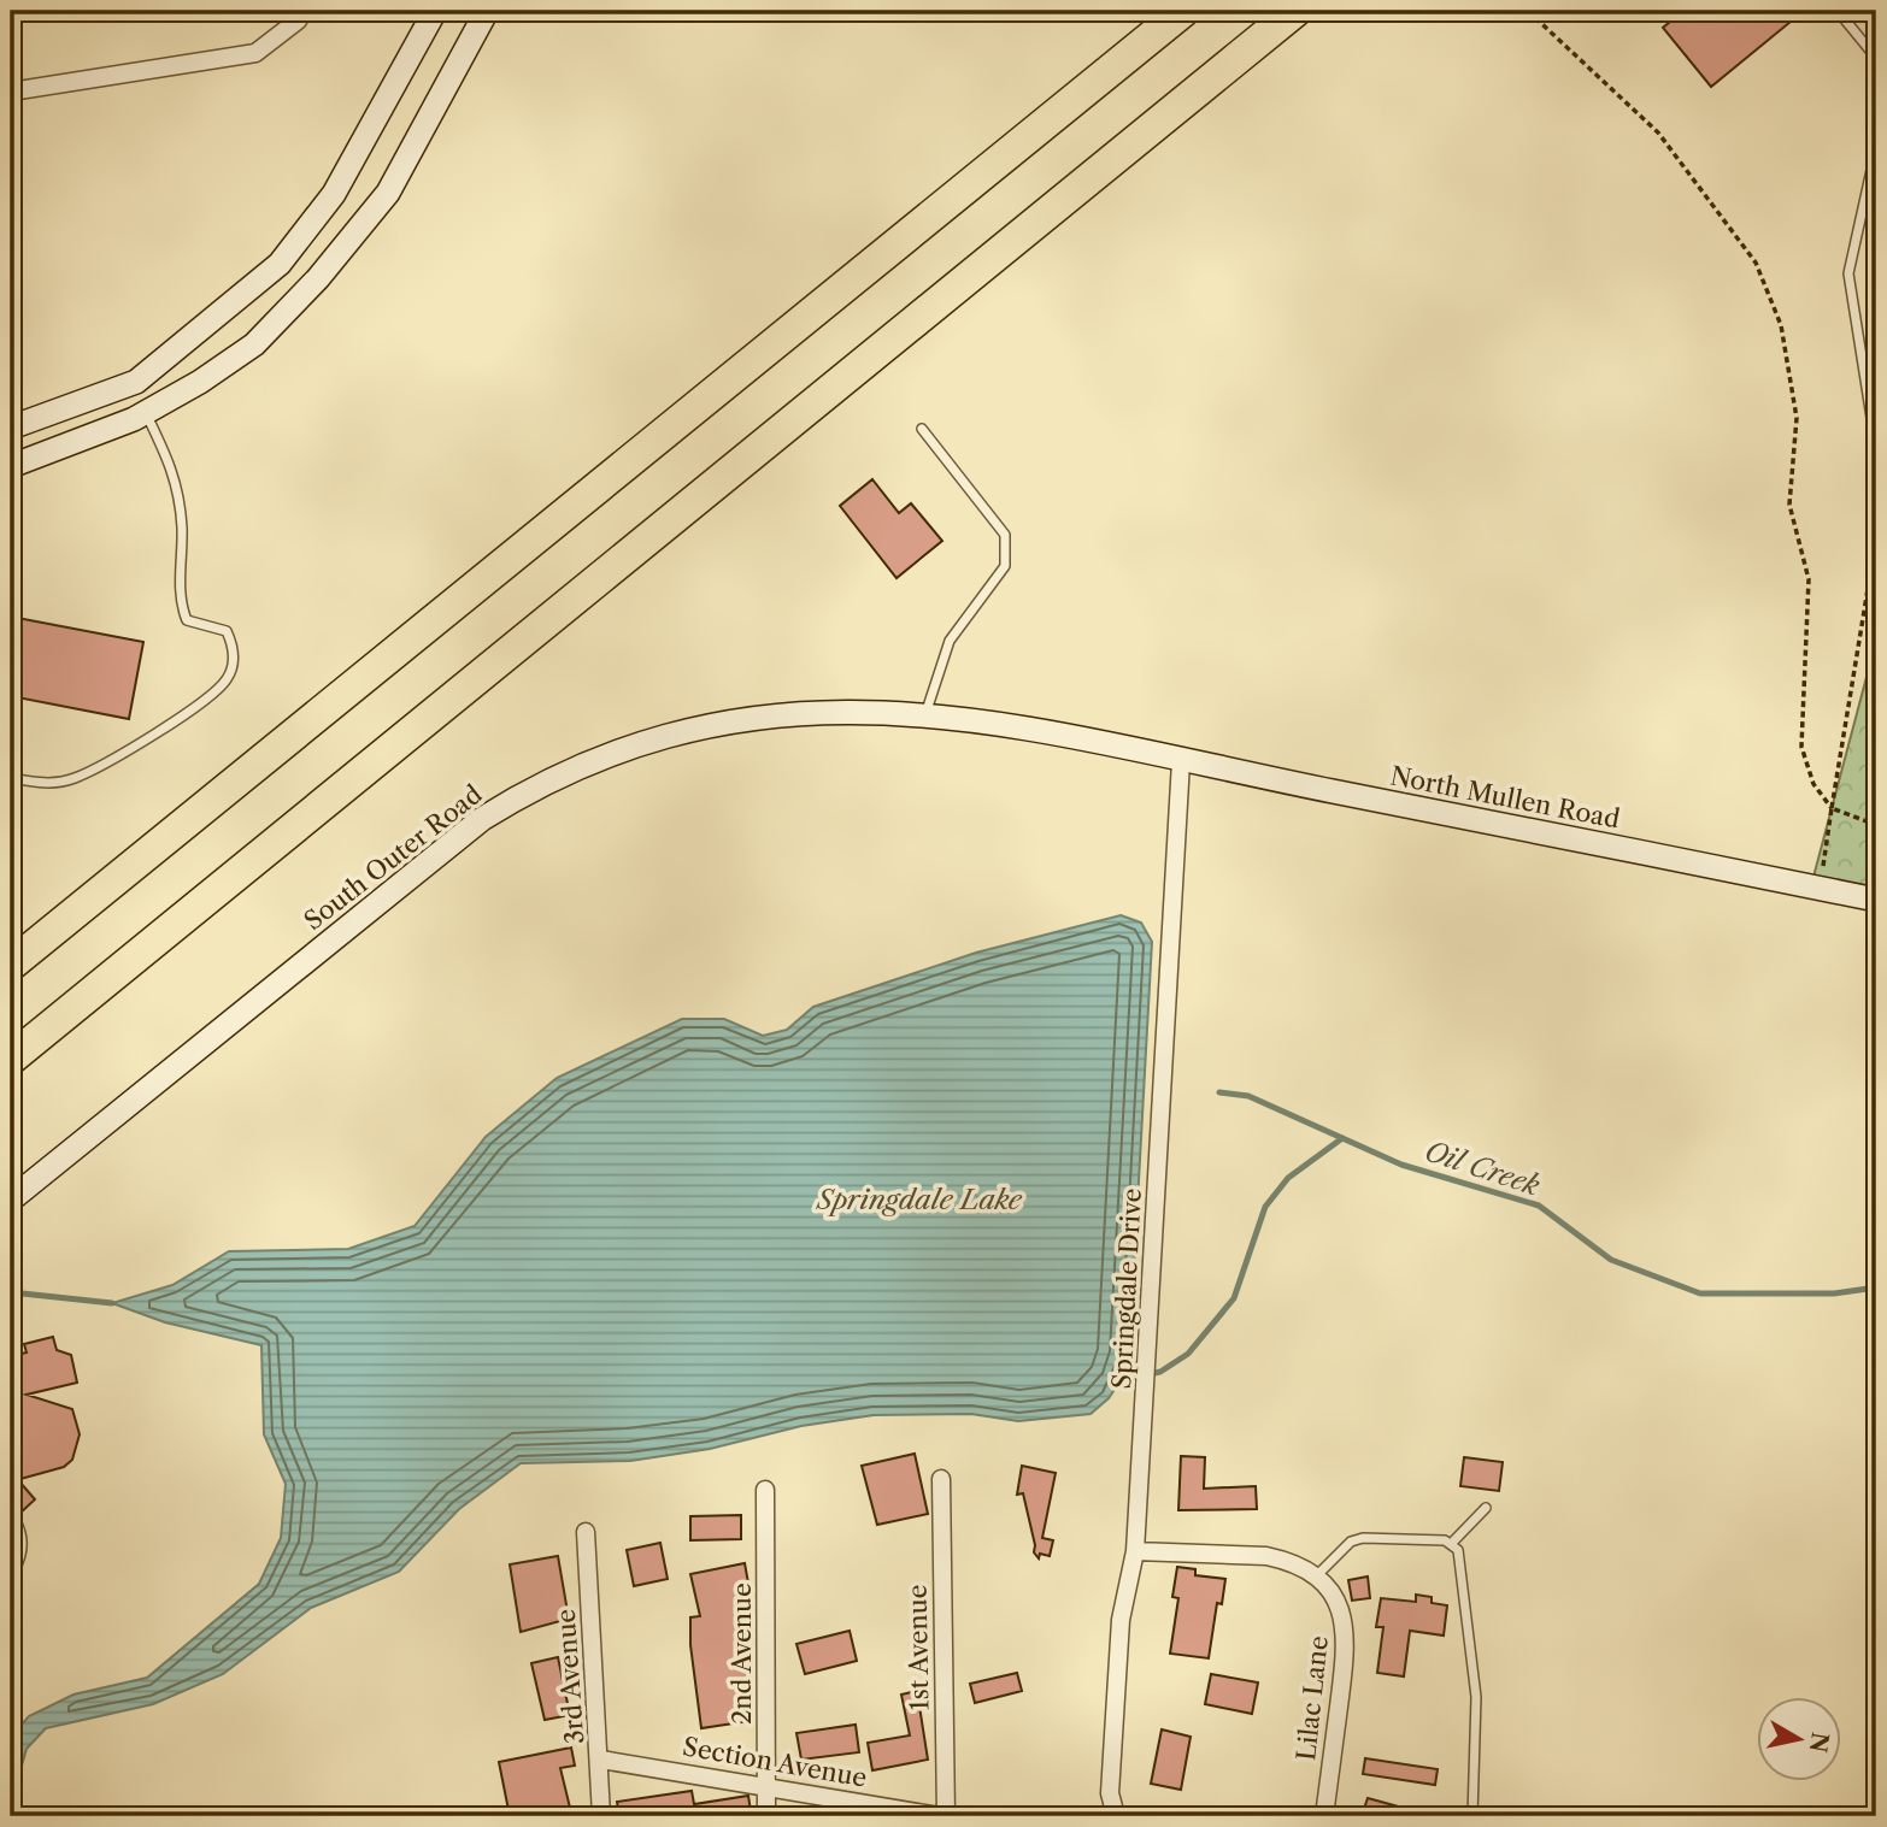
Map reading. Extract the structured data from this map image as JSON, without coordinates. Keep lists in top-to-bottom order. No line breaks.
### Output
{"streets":{"street":["North Mullen Road","South Outer Road","Springdale Drive","1st Avenue","2nd Avenue","3rd Avenue","Lilac Lane","Section Avenue"]},"crossings":[["North Mullen Road","South Outer Road"],["North Mullen Road","Springdale Drive"],["2nd Avenue","Section Avenue"],["3rd Avenue","Section Avenue"]],"water":["Oil Creek","Springdale Lake"],"north":"right"}
